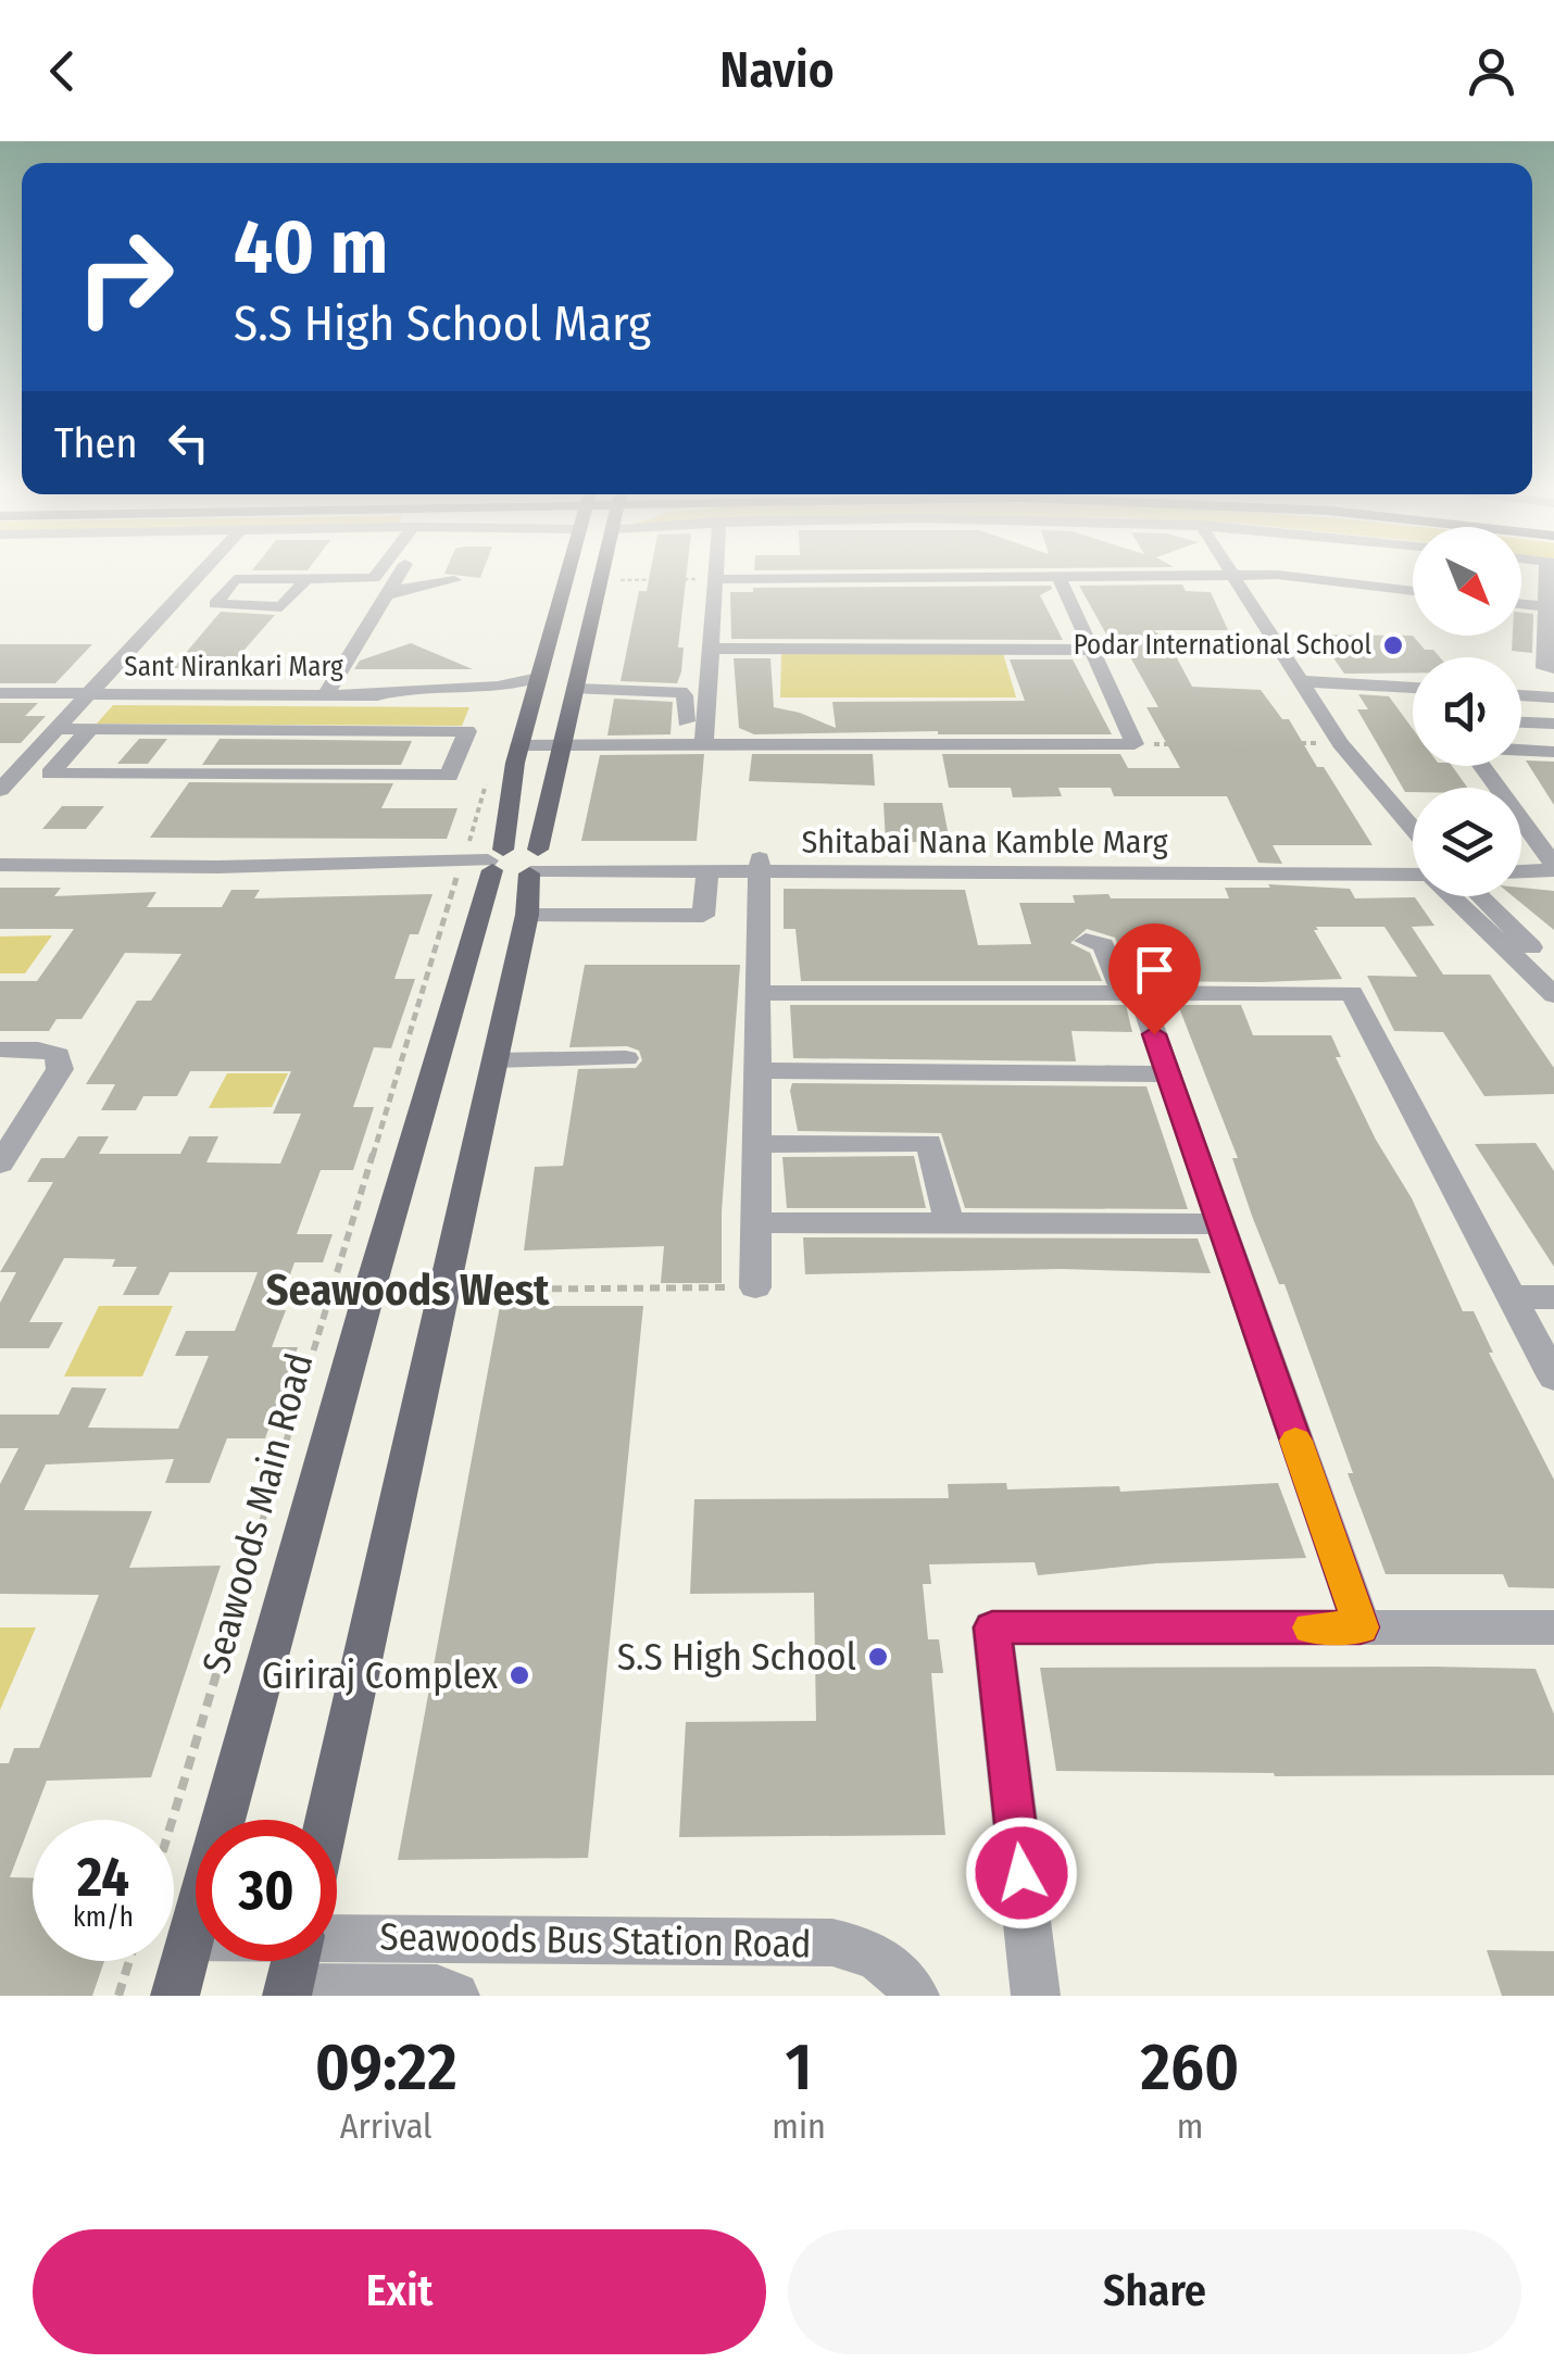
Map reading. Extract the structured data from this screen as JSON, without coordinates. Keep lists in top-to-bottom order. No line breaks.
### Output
{"streets":{"main road":["Seawoods Main Road"],"street":["Sant Nirankari Marg","Shitabai Nana Kamble Marg","Seawoods Bus Station Road"]},"crossings":[["Sant Nirankari Marg","Seawoods Main Road"],["Shitabai Nana Kamble Marg","Seawoods Main Road"],["Seawoods Main Road","Seawoods Bus Station Road"]],"districts":["Seawoods West"],"places":["Podar International School","S.S High School","Giriraj Complex"],"north":"bottom right","page":{"header":"Navio","turn":["40 m","S.S High School Marg"],"then":"Then","speed":"24 km/h","limit":"30","eta":["09:22","Arrival","1","min","260","m"],"buttons":["Exit","Share"]}}
